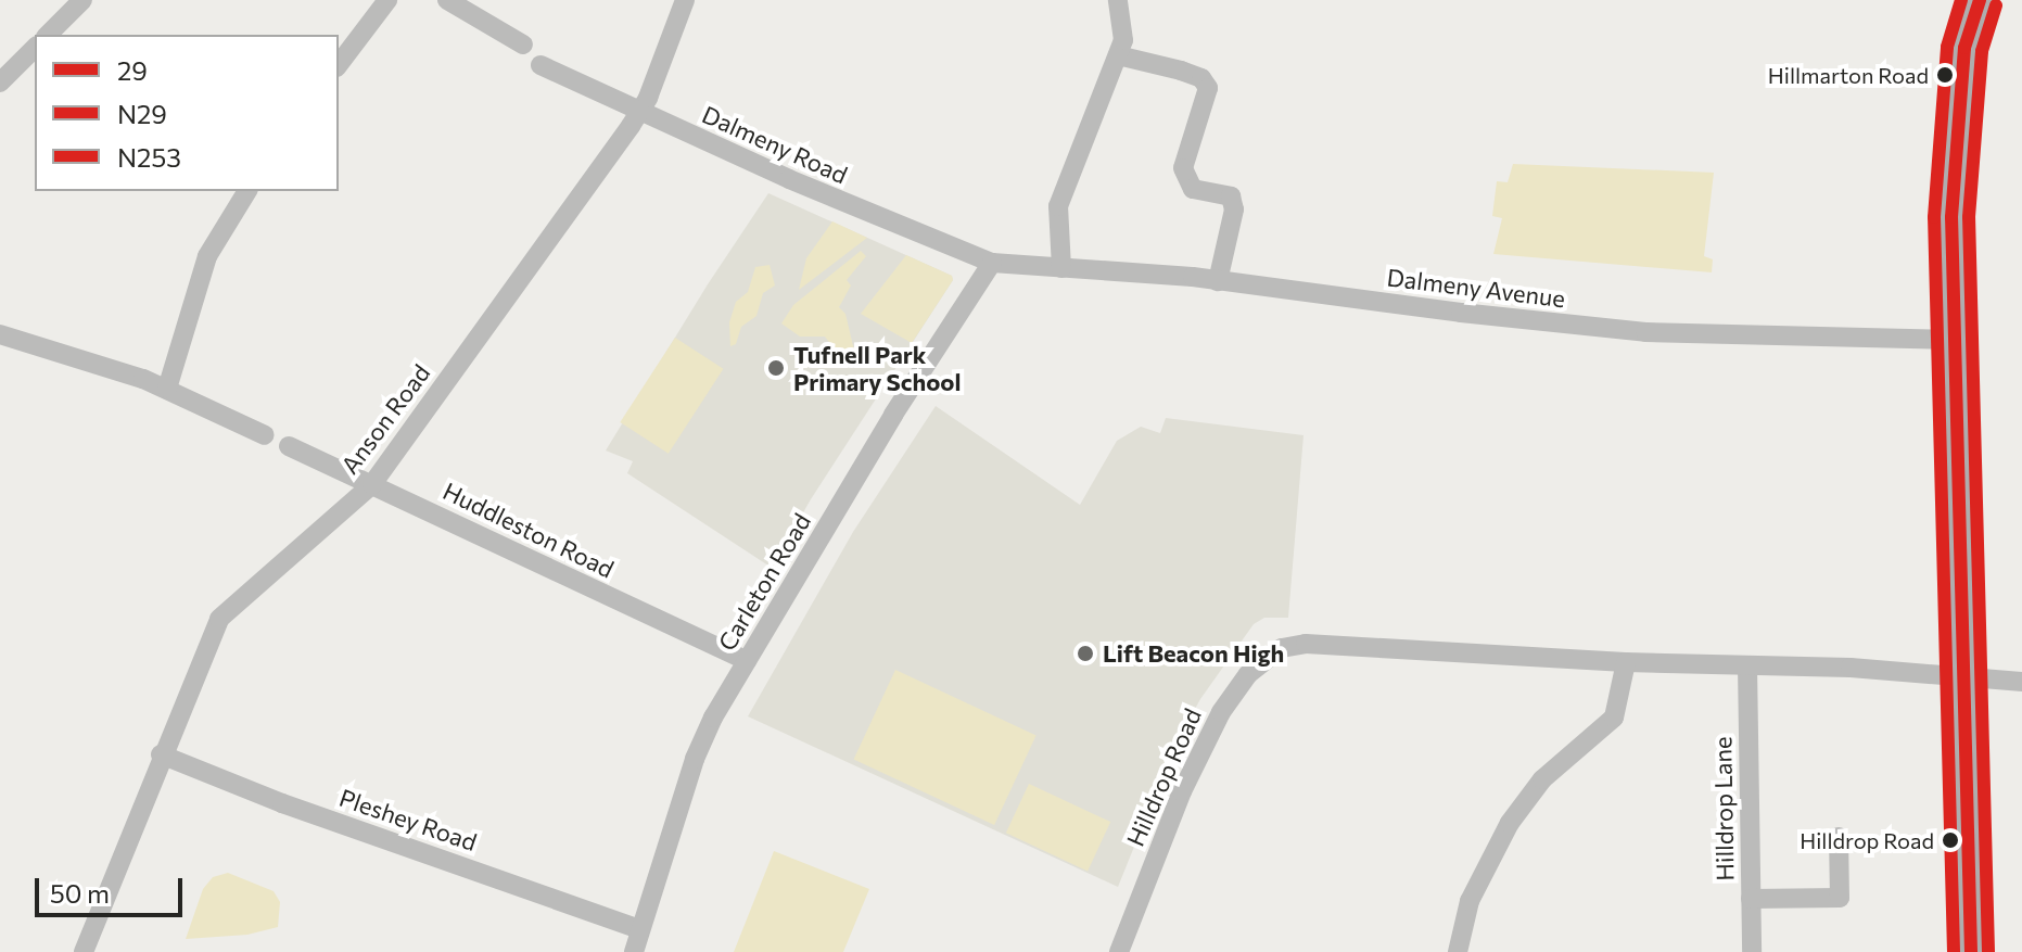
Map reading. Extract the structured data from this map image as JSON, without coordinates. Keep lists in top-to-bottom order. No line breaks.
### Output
{"streets":{"street":["Dalmeny Road","Dalmeny Avenue","Anson Road","Huddleston Road","Carleton Road","Hilldrop Road","Hilldrop Lane","Pleshey Road"]},"crossings":[["Dalmeny Road","Dalmeny Avenue"],["Dalmeny Road","Anson Road"],["Dalmeny Road","Carleton Road"],["Dalmeny Avenue","Carleton Road"],["Anson Road","Huddleston Road"],["Anson Road","Pleshey Road"],["Huddleston Road","Carleton Road"],["Carleton Road","Pleshey Road"],["Hilldrop Road","Hilldrop Lane"]],"places":["Hillmarton Road","Tufnell Park Primary School","Lift Beacon High","Hilldrop Road"],"lines":["transit line 29","transit line N253","transit line N29"],"legend":["29","N29","N253"],"scale_bar":"50 m"}
